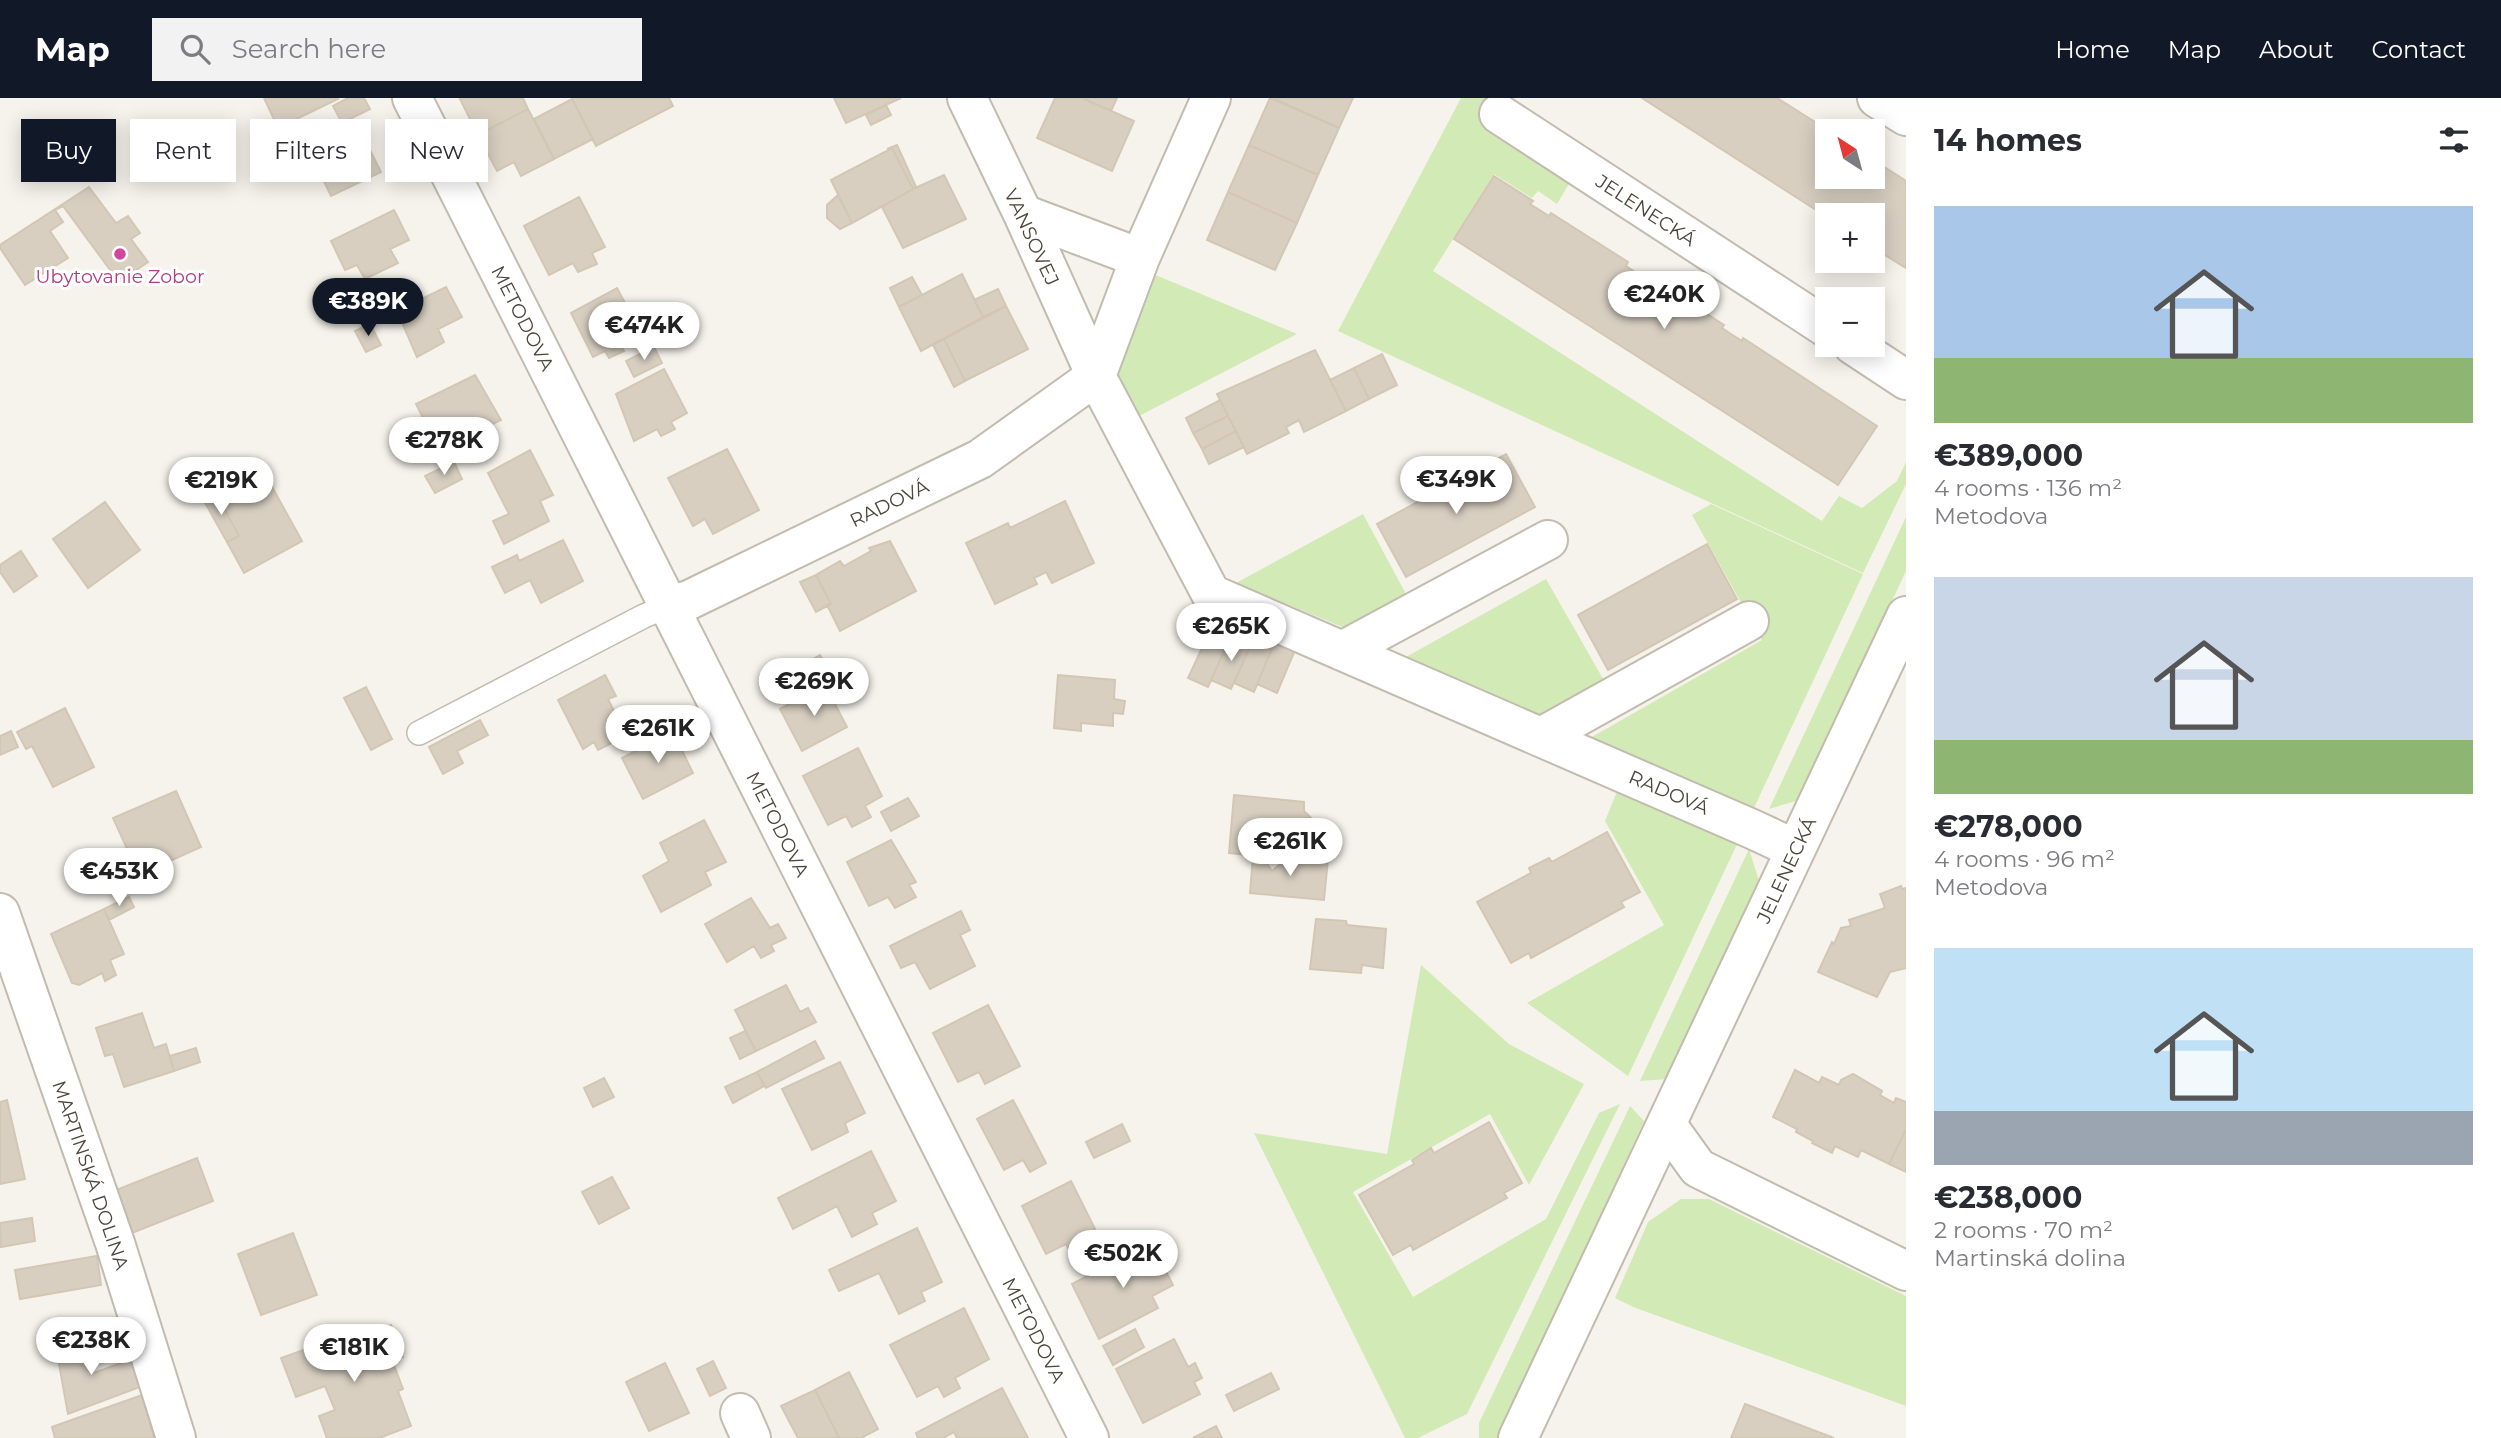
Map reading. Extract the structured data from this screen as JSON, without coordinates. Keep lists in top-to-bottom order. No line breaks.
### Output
{"streets":{"street":["JELENECKÁ","VANSOVEJ","METODOVA","RADOVÁ","MARTINSKÁ DOLINA"]},"crossings":[["JELENECKÁ","RADOVÁ"],["VANSOVEJ","RADOVÁ"],["METODOVA","RADOVÁ"]],"places":["Ubytovanie Zobor"],"north":"top left","page":{"header":"Map","search":"Search here","nav":["Home","Map","About","Contact"],"heading":"14 homes","map_buttons":["+","−"],"chip":["Buy","Rent","Filters","New"],"list":[{"name":"€389,000","note":"4 rooms · 136 m² · Metodova"},{"name":"€278,000","note":"4 rooms · 96 m² · Metodova"},{"name":"€238,000","note":"2 rooms · 70 m² · Martinská dolina"}],"price":["€240K","€389K","€474K","€278K","€349K","€219K","€265K","€269K","€261K","€261K","€453K","€502K","€238K","€181K"]}}
